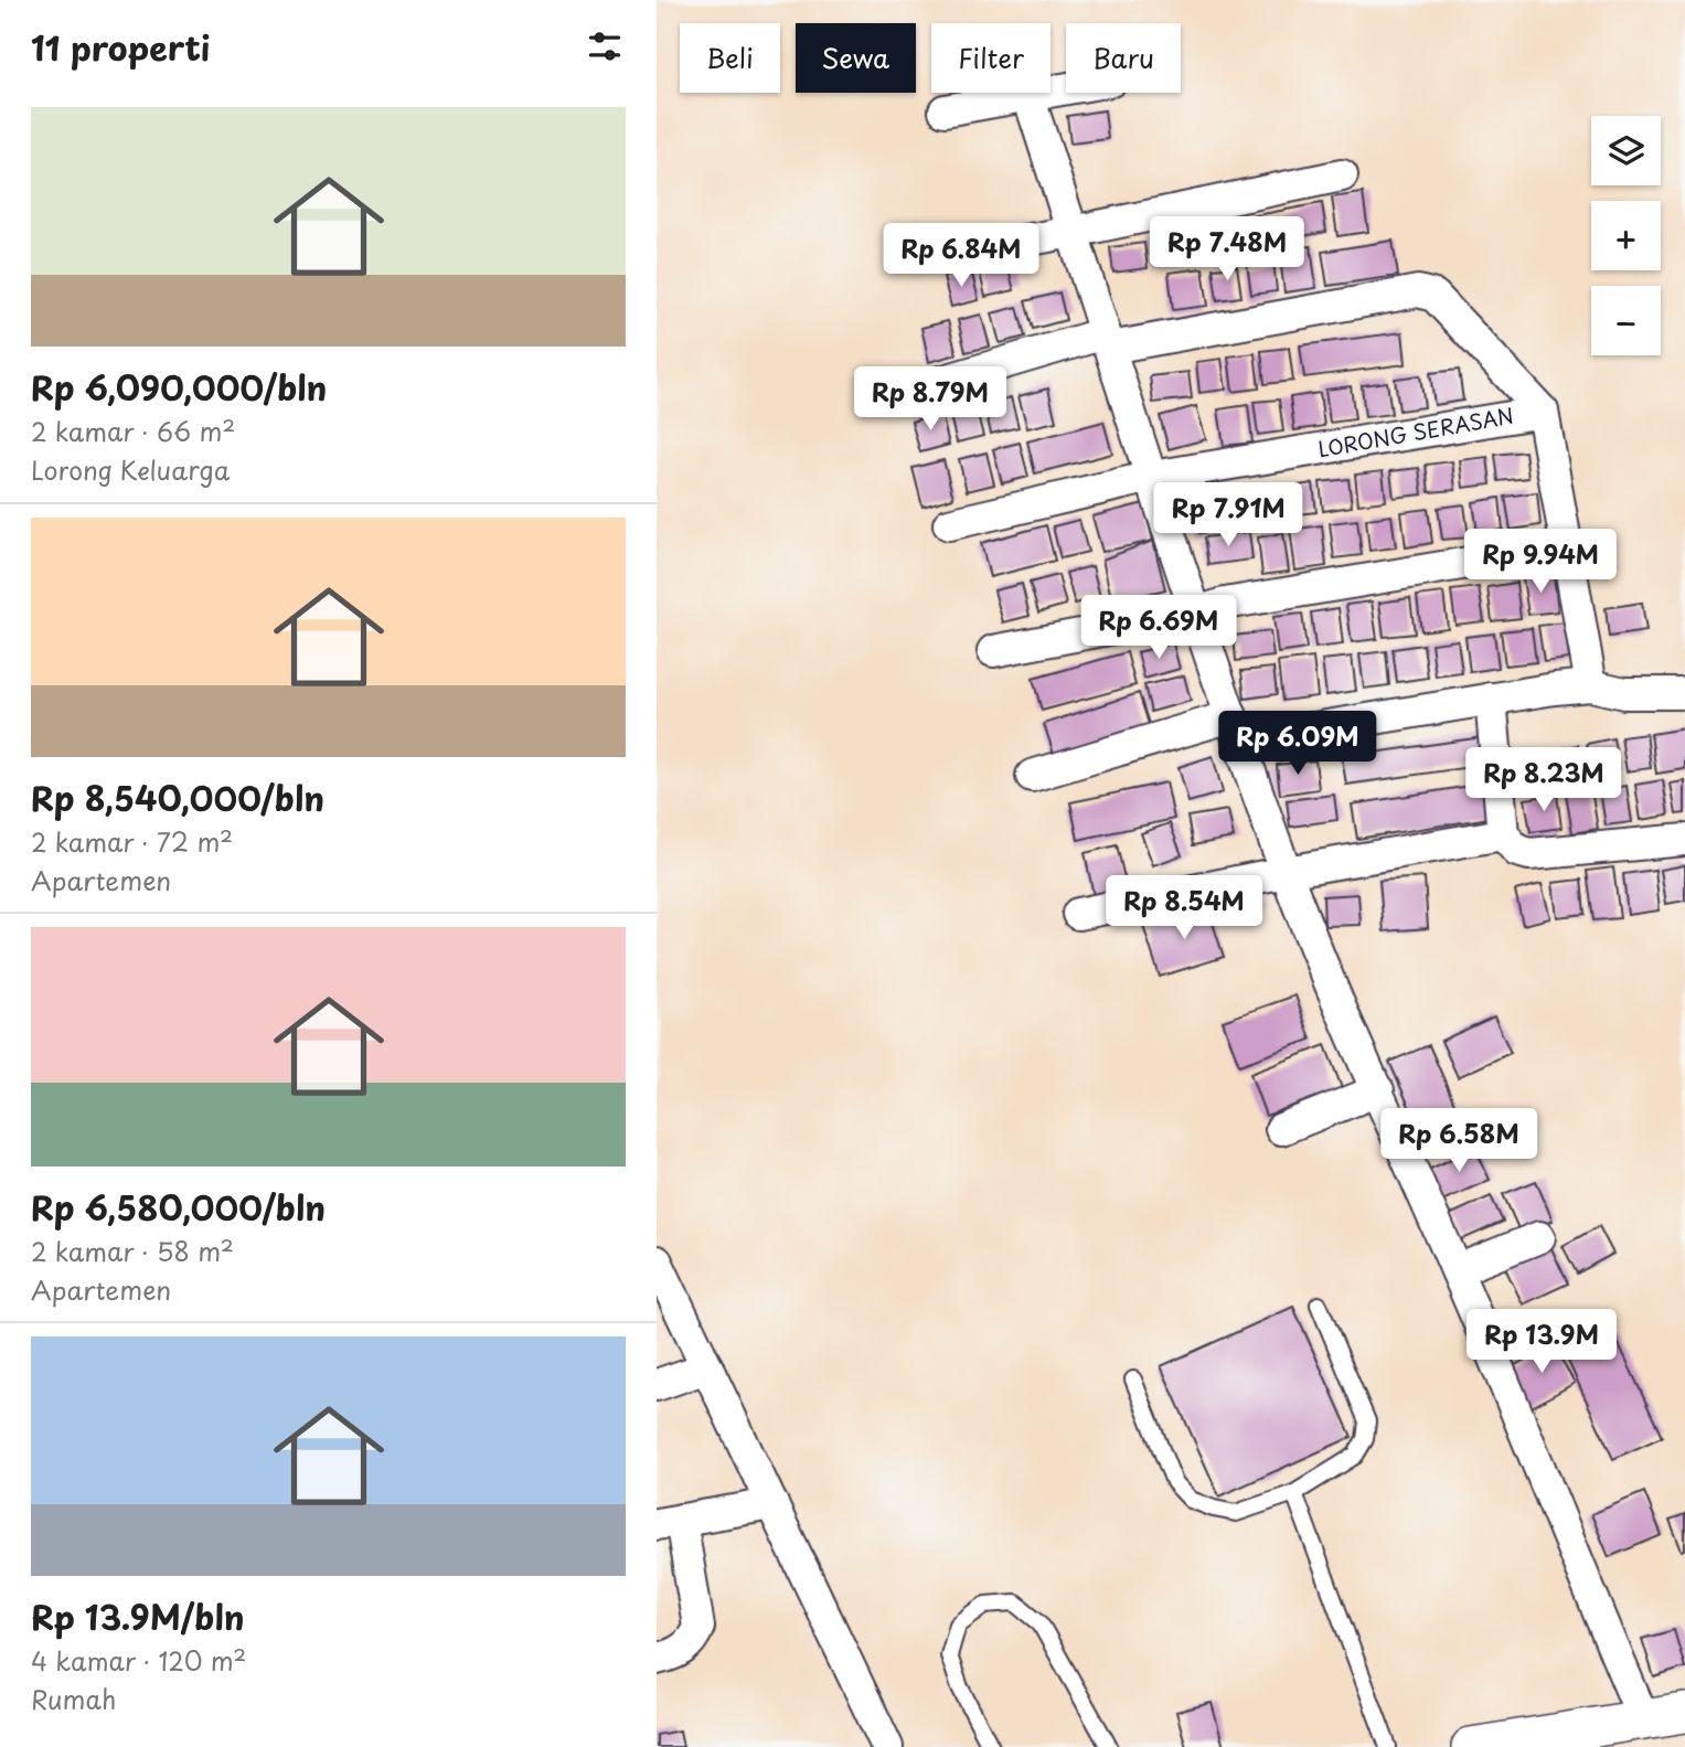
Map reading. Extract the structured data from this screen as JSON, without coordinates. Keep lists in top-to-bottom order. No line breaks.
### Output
{"streets":{"street":["LORONG SERASAN"]},"page":{"heading":"11 properti","chip":["Beli","Sewa","Filter","Baru"],"list":[{"name":"Rp 6,090,000/bln","note":"2 kamar · 66 m² · Lorong Keluarga"},{"name":"Rp 8,540,000/bln","note":"2 kamar · 72 m² · Apartemen"},{"name":"Rp 6,580,000/bln","note":"2 kamar · 58 m² · Apartemen"},{"name":"Rp 13.9M/bln","note":"4 kamar · 120 m² · Rumah"}],"map_buttons":["+","−"],"price":["Rp 7.48M","Rp 6.84M","Rp 8.79M","Rp 7.91M","Rp 9.94M","Rp 6.69M","Rp 6.09M","Rp 8.23M","Rp 8.54M","Rp 6.58M","Rp 13.9M"]}}
